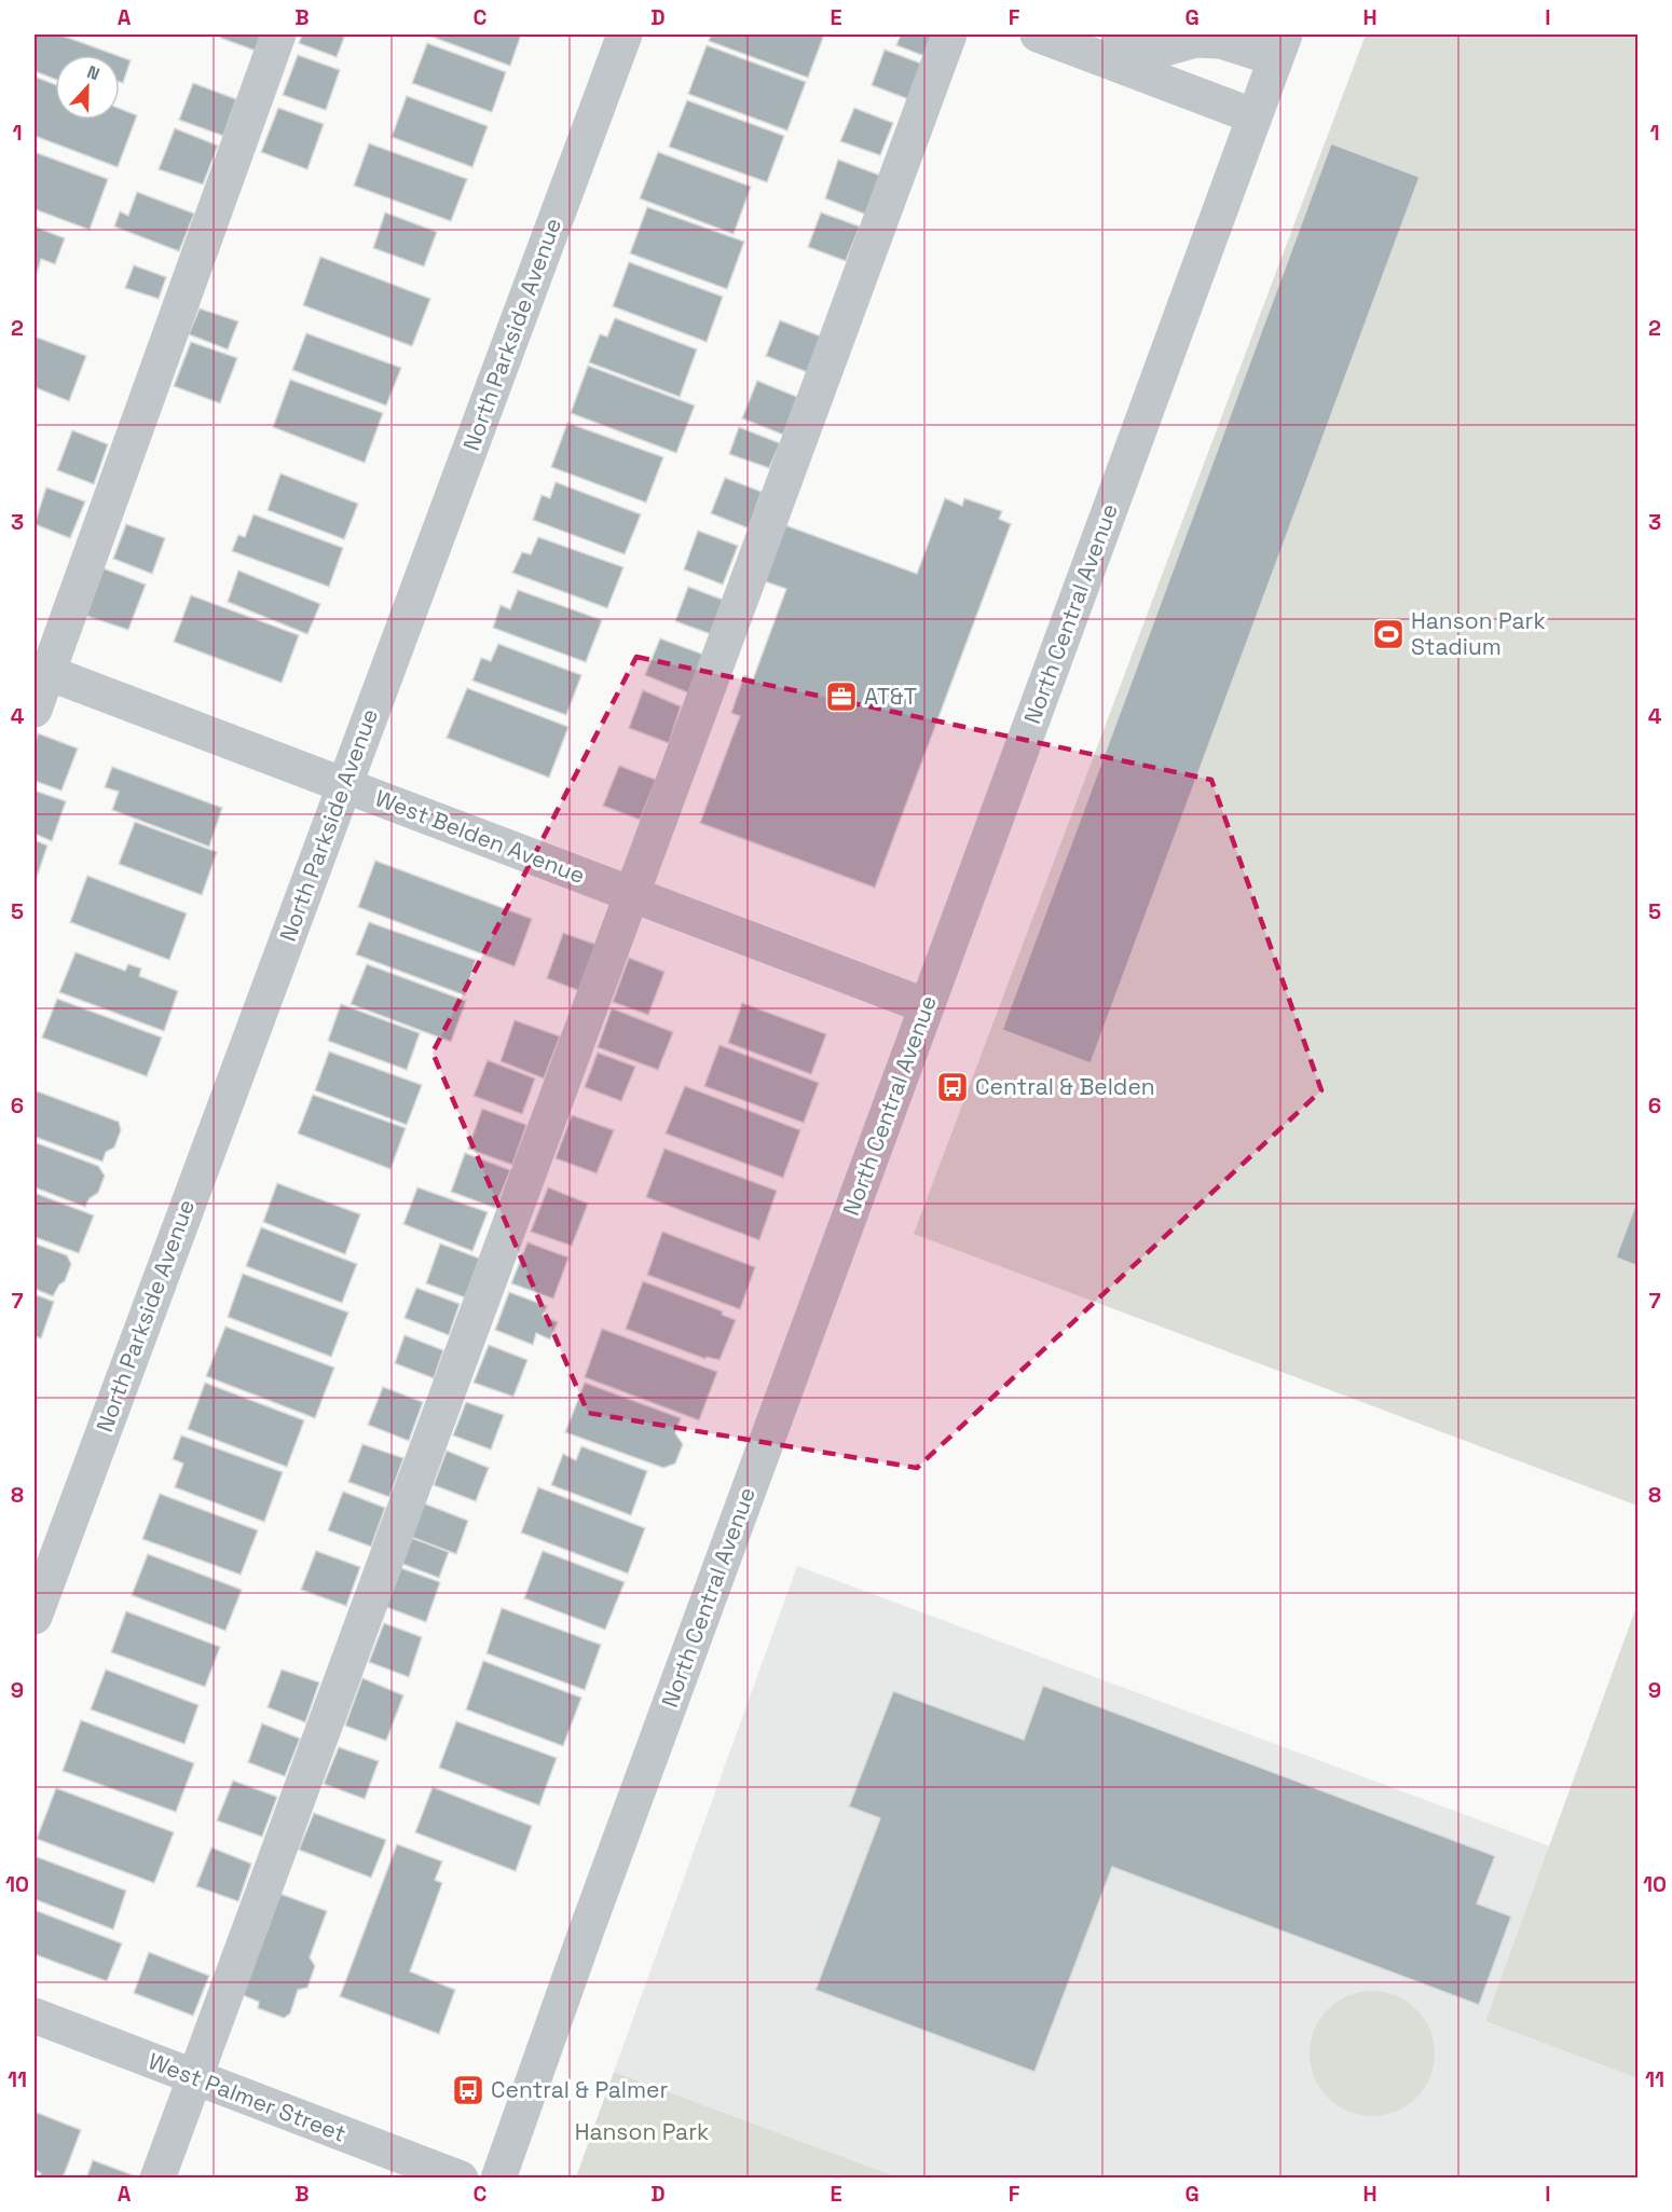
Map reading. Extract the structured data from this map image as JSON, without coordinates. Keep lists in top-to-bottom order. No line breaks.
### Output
{"streets":{"street":["North Parkside Avenue","North Central Avenue","West Belden Avenue","West Palmer Street"]},"crossings":[["North Parkside Avenue","West Belden Avenue"],["North Central Avenue","West Belden Avenue"]],"parks":["Hanson Park"],"places":{"sports":["Hanson Park Stadium"],"office":["AT&T"],"bus stop":["Central & Belden","Central & Palmer"]},"north":"top","grid":{"columns":["A","B","C","D","E","F","G","H","I"],"rows":["1","2","3","4","5","6","7","8","9","10","11"]}}
